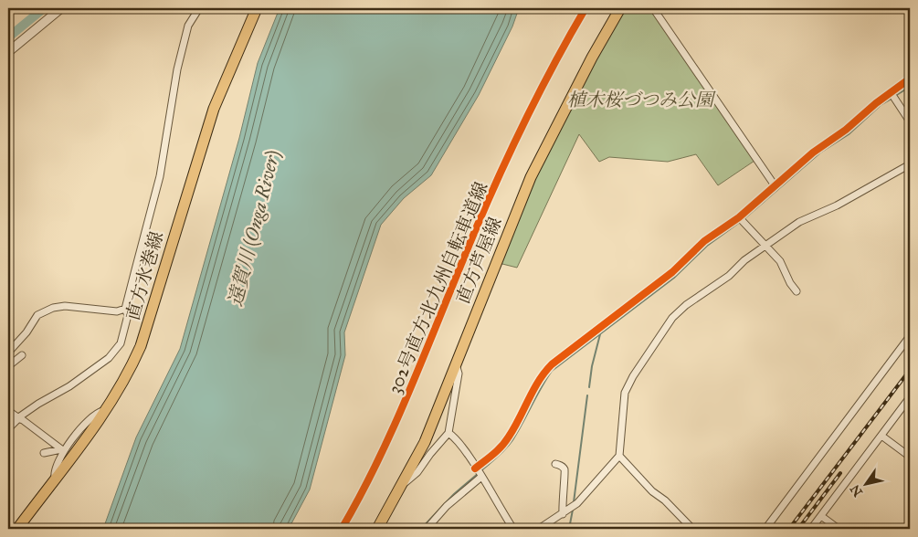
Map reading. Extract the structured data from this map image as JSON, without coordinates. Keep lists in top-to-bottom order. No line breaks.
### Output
{"streets":{"main road":["直方芦屋線","直方水巻線"],"cycle path":["302号直方北九州自転車道線"]},"water":["遠賀川 (Onga River)"],"parks":["植木桜づつみ公園"],"north":"bottom left"}
